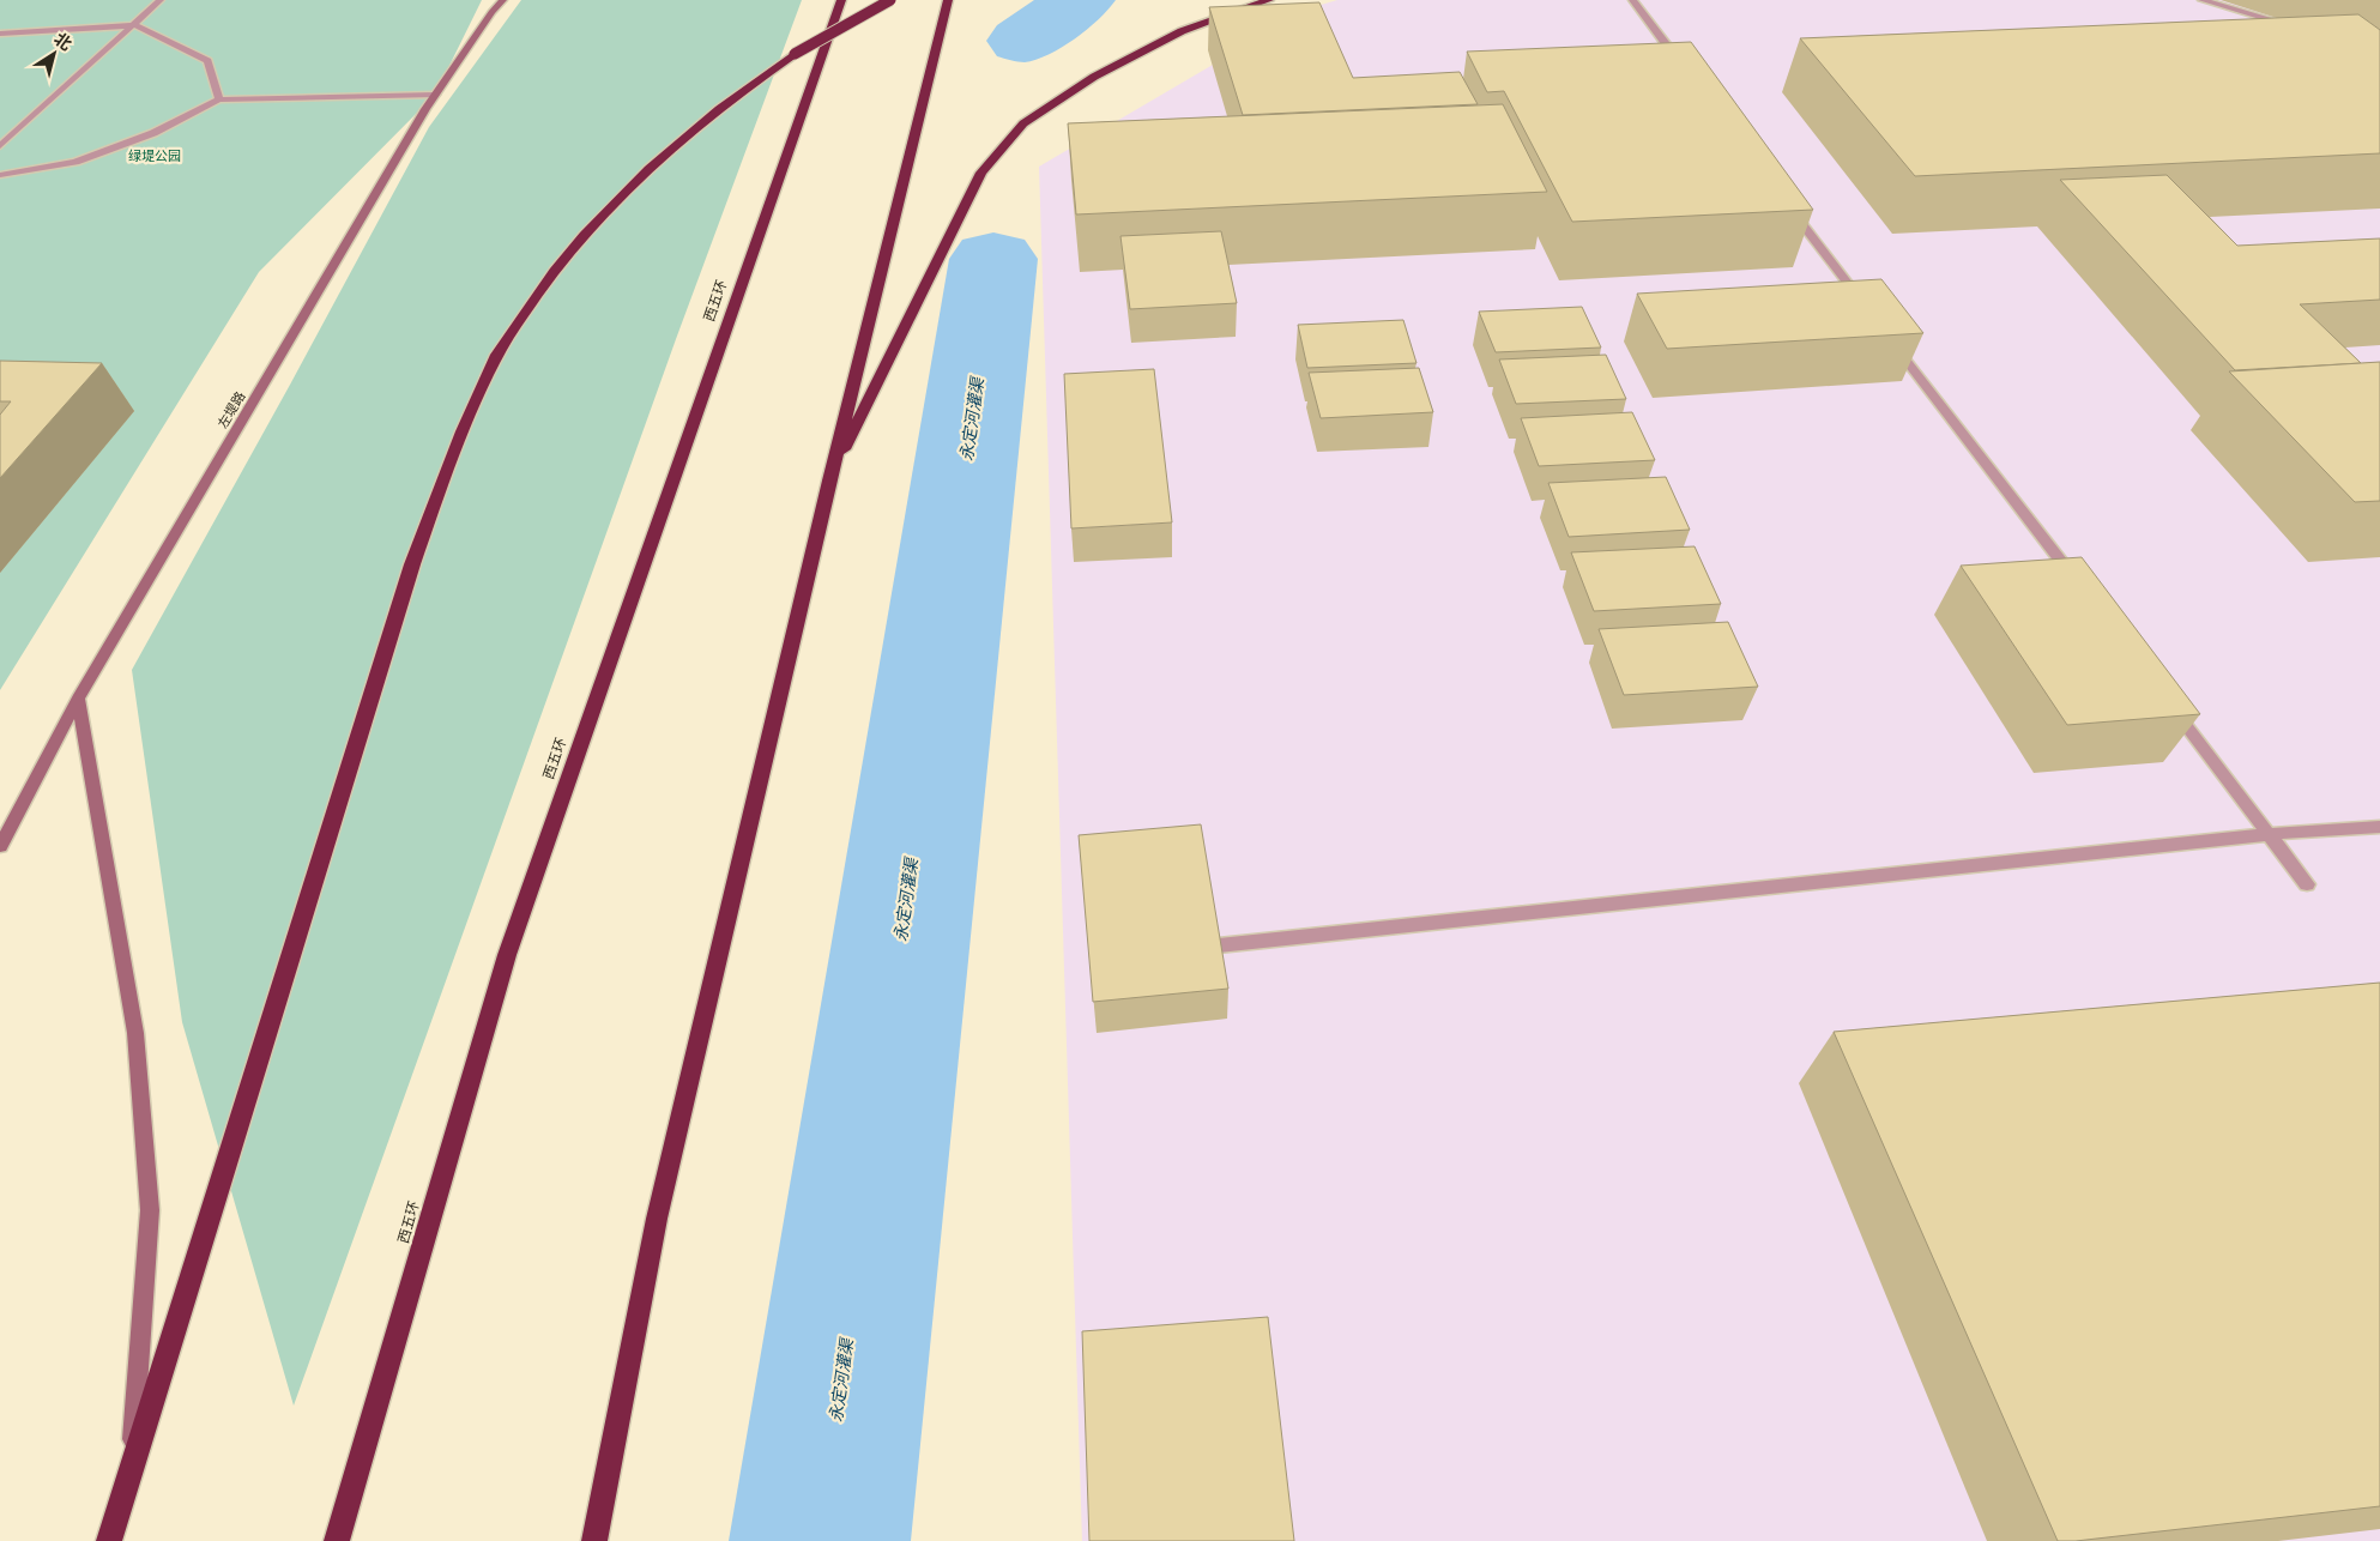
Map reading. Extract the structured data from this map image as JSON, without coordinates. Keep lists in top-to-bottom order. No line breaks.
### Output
{"streets":{"highway":["西五环"],"main road":["左堤路"]},"water":["永定河灌渠"],"parks":["绿堤公园"],"north":"top right"}
